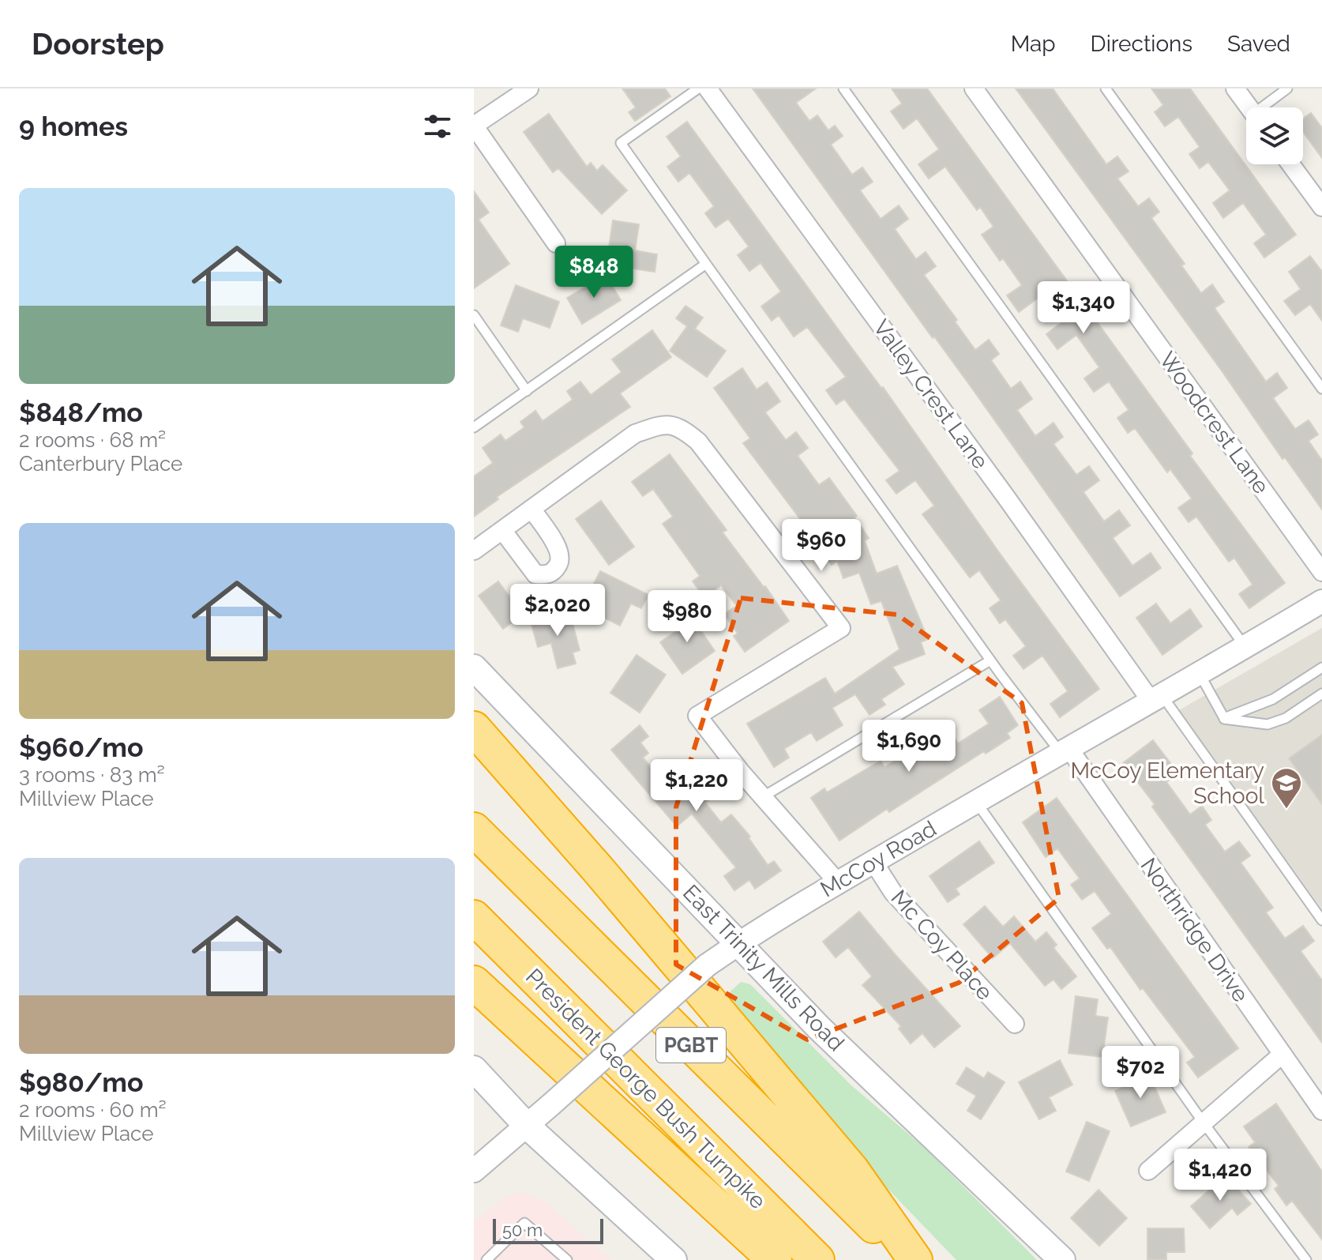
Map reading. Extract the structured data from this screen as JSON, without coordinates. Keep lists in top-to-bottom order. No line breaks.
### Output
{"streets":{"highway":["PGBT","President George Bush Turnpike"],"main road":["East Trinity Mills Road"],"street":["Valley Crest Lane","Woodcrest Lane","McCoy Road","Northridge Drive","Mc Coy Place"]},"crossings":[["Valley Crest Lane","McCoy Road"],["McCoy Road","Northridge Drive"],["McCoy Road","Mc Coy Place"],["McCoy Road","East Trinity Mills Road"]],"places":{"school or university":["McCoy Elementary School"]},"scale_bar":"50 m","page":{"header":"Doorstep","nav":["Map","Directions","Saved"],"heading":"9 homes","list":[{"name":"$848/mo","note":"2 rooms · 68 m² · Canterbury Place"},{"name":"$960/mo","note":"3 rooms · 83 m² · Millview Place"},{"name":"$980/mo","note":"2 rooms · 60 m² · Millview Place"}],"price":["$848","$1,340","$960","$2,020","$980","$1,690","$1,220","$702","$1,420"],"scale":"50 m"}}
